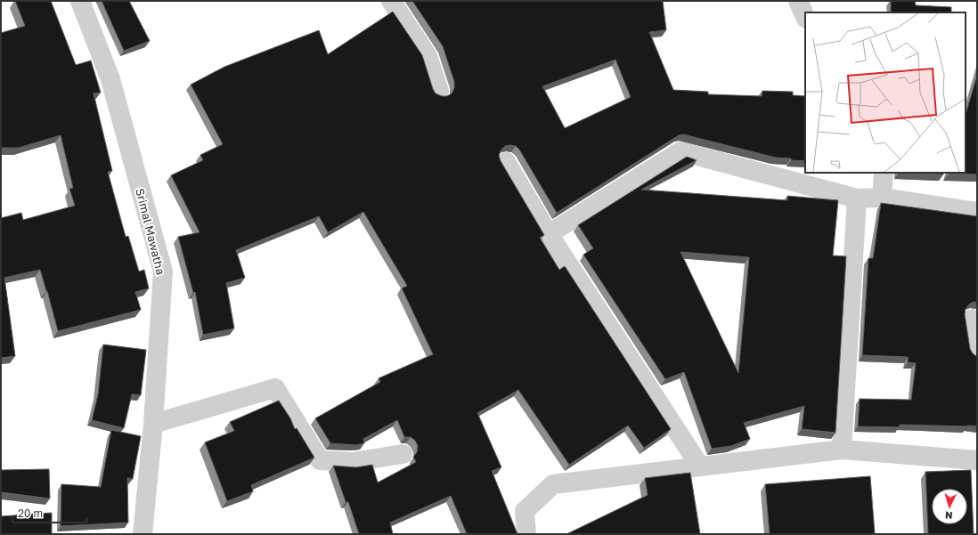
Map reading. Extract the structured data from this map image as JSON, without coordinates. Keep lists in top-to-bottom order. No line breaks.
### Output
{"streets":{"street":["Srimal Mawatha"]},"scale_bar":"20 m","north":"bottom"}
